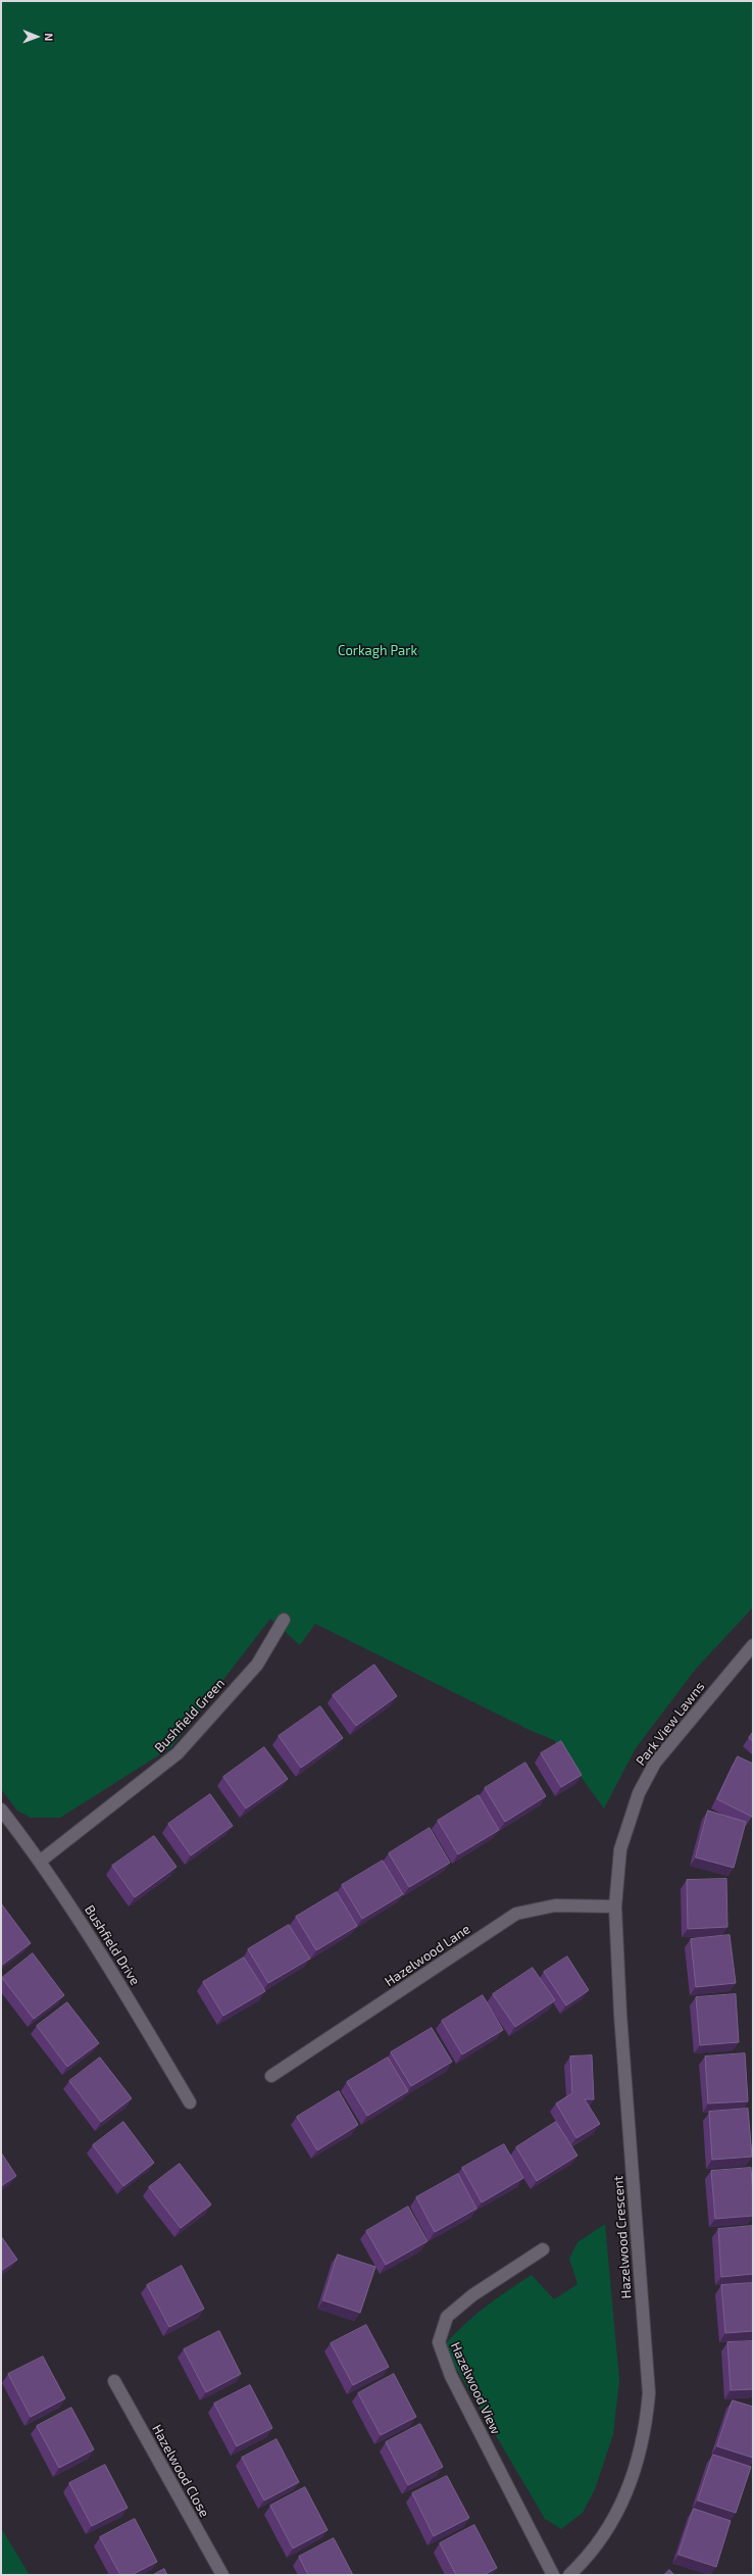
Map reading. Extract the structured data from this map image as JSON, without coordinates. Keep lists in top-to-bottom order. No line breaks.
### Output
{"streets":{"street":["Bushfield Green","Park View Lawns","Bushfield Drive","Hazelwood Lane","Hazelwood Crescent","Hazelwood View","Hazelwood Close"]},"crossings":[["Bushfield Green","Bushfield Drive"],["Park View Lawns","Hazelwood Crescent"],["Hazelwood Lane","Hazelwood Crescent"]],"parks":["Corkagh Park"],"north":"right"}
